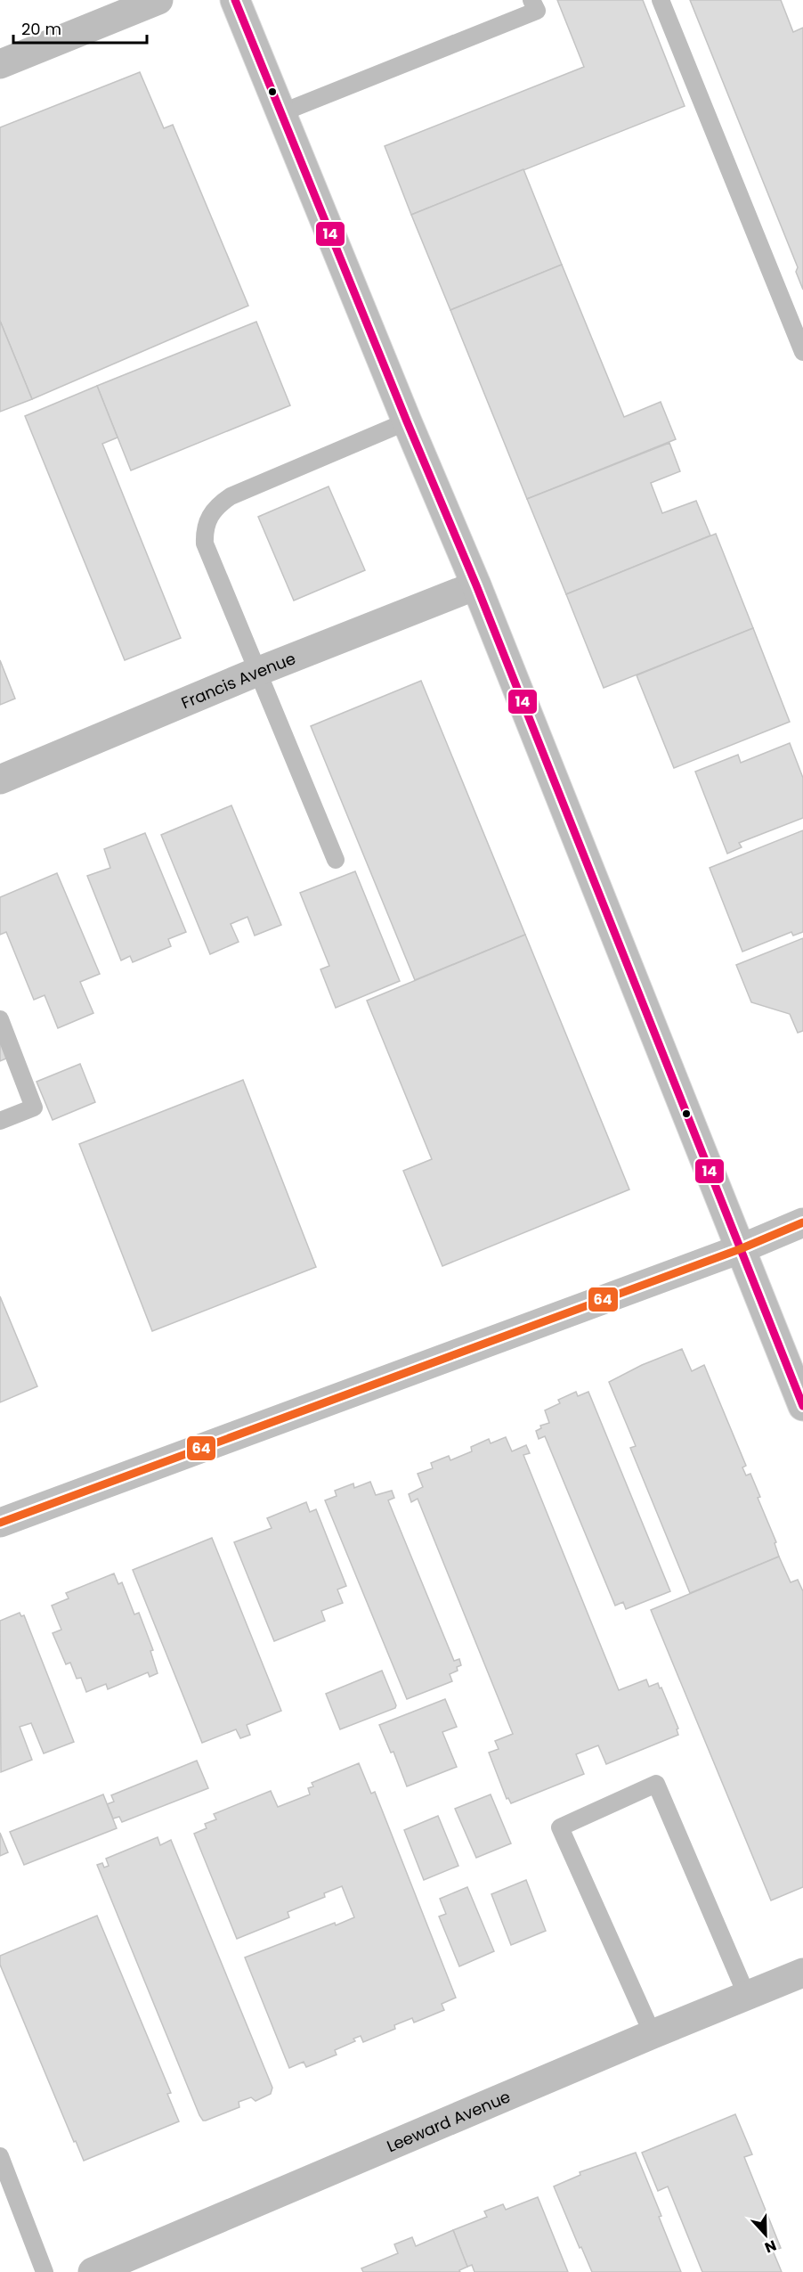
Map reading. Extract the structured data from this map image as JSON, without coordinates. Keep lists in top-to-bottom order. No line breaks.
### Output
{"streets":{"main road":["Francis Avenue","Leeward Avenue"]},"lines":["transit line 14","transit line 64"],"scale_bar":"20 m","north":"bottom"}
